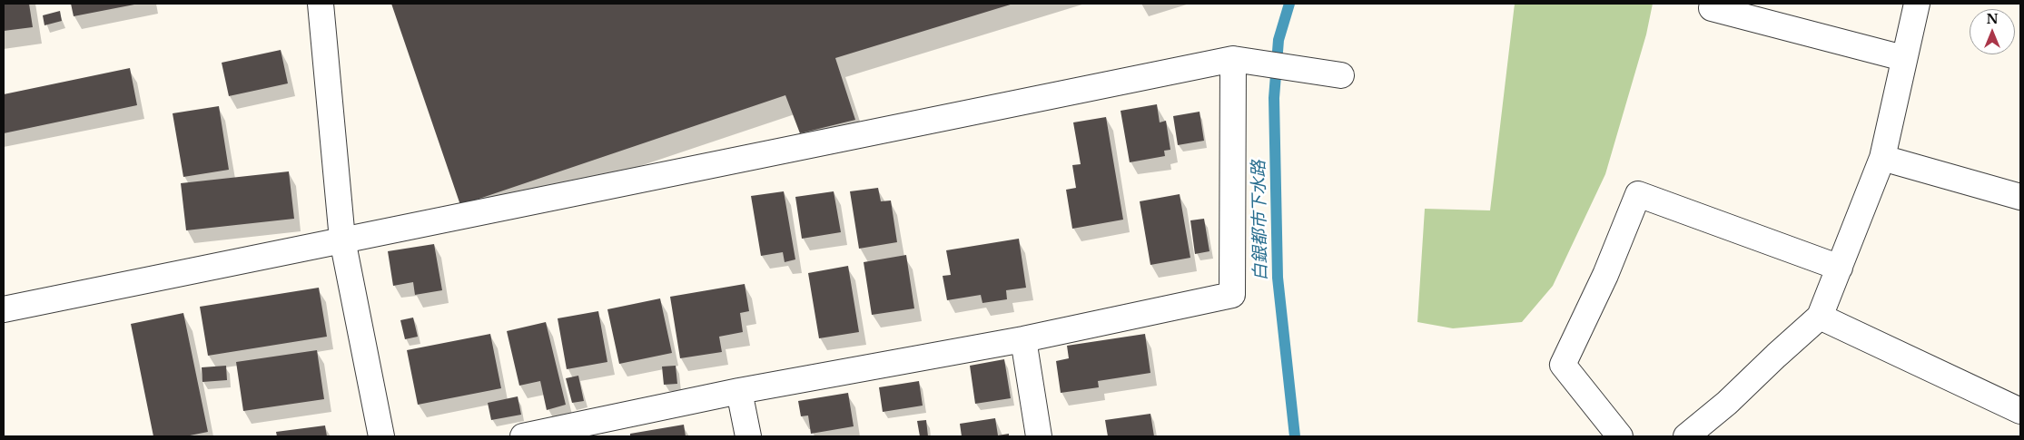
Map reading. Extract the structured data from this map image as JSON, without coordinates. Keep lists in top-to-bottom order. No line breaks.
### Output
{"water":["白銀都市下水路"],"north":"top"}
